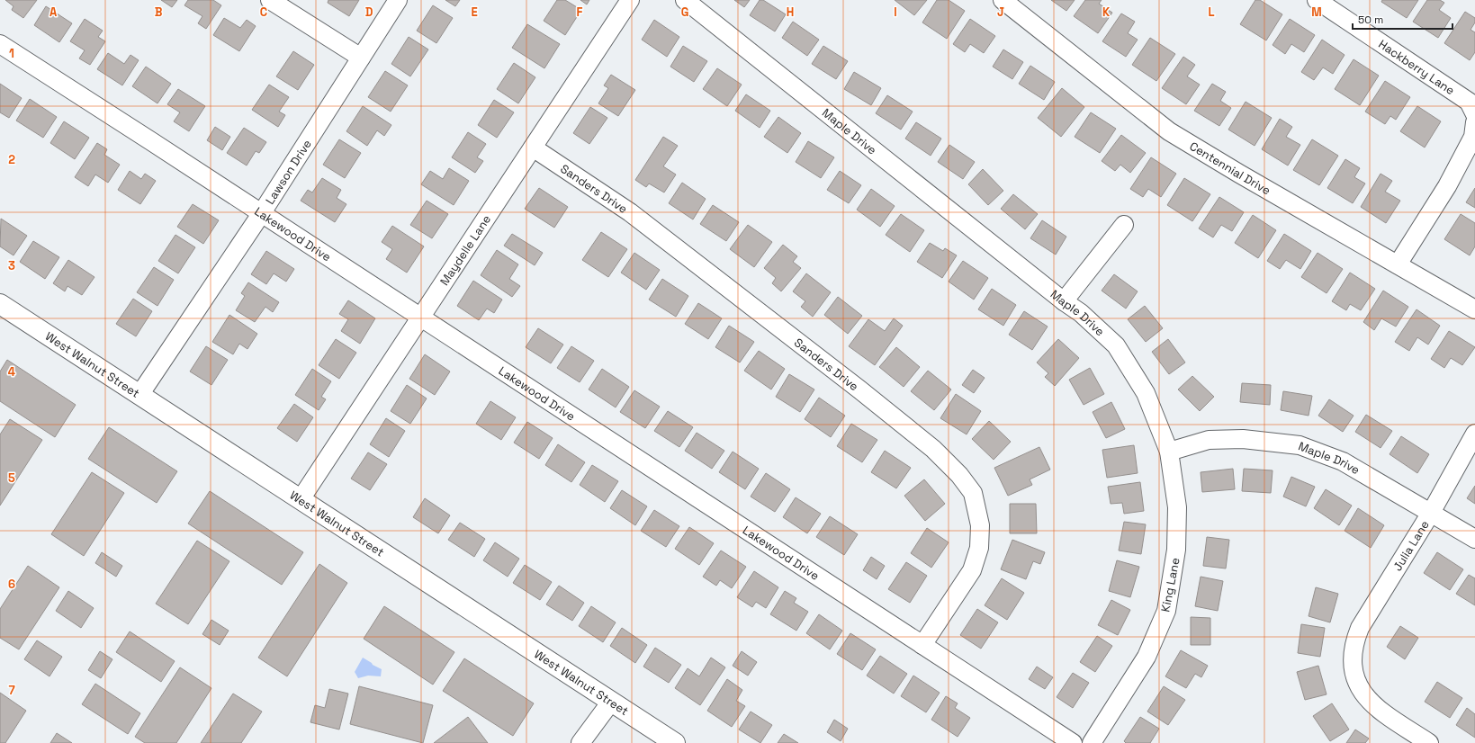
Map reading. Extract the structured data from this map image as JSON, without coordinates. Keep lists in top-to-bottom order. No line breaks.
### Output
{"streets":{"main road":["West Walnut Street"],"street":["Hackberry Lane","Maple Drive","Centennial Drive","Lawson Drive","Sanders Drive","Lakewood Drive","Maydelle Lane","Julia Lane","King Lane"]},"crossings":[["Maple Drive","Julia Lane"],["Maple Drive","King Lane"],["Lawson Drive","Lakewood Drive"],["Lawson Drive","West Walnut Street"],["Sanders Drive","Lakewood Drive"],["Sanders Drive","Maydelle Lane"],["Lakewood Drive","Maydelle Lane"],["Maydelle Lane","West Walnut Street"]],"scale_bar":"50 m","grid":{"columns":["A","B","C","D","E","F","G","H","I","J","K","L","M"],"rows":["1","2","3","4","5","6","7"]}}
